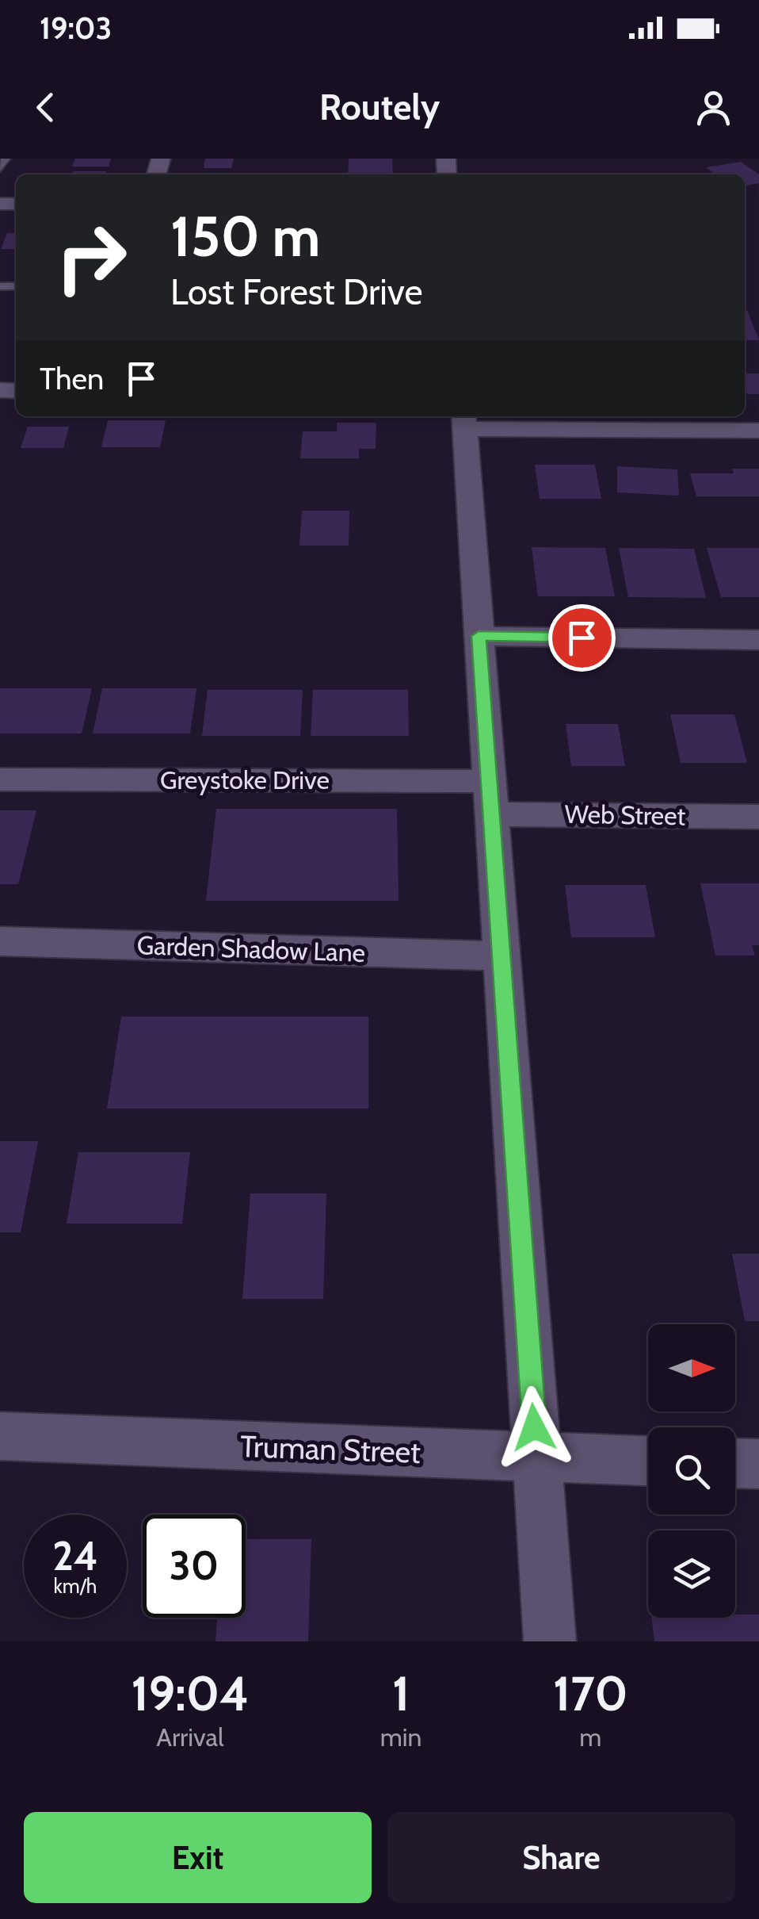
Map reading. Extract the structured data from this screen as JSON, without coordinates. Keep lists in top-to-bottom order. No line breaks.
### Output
{"streets":{"street":["Greystoke Drive","Web Street","Garden Shadow Lane","Truman Street"]},"crossings":[["Greystoke Drive","Web Street"]],"north":"right","page":{"status":"19:03","header":"Routely","turn":["150 m","Lost Forest Drive"],"then":"Then","speed":"24 km/h","limit":"30","eta":["19:04","Arrival","1","min","170","m"],"buttons":["Exit","Share"]}}
